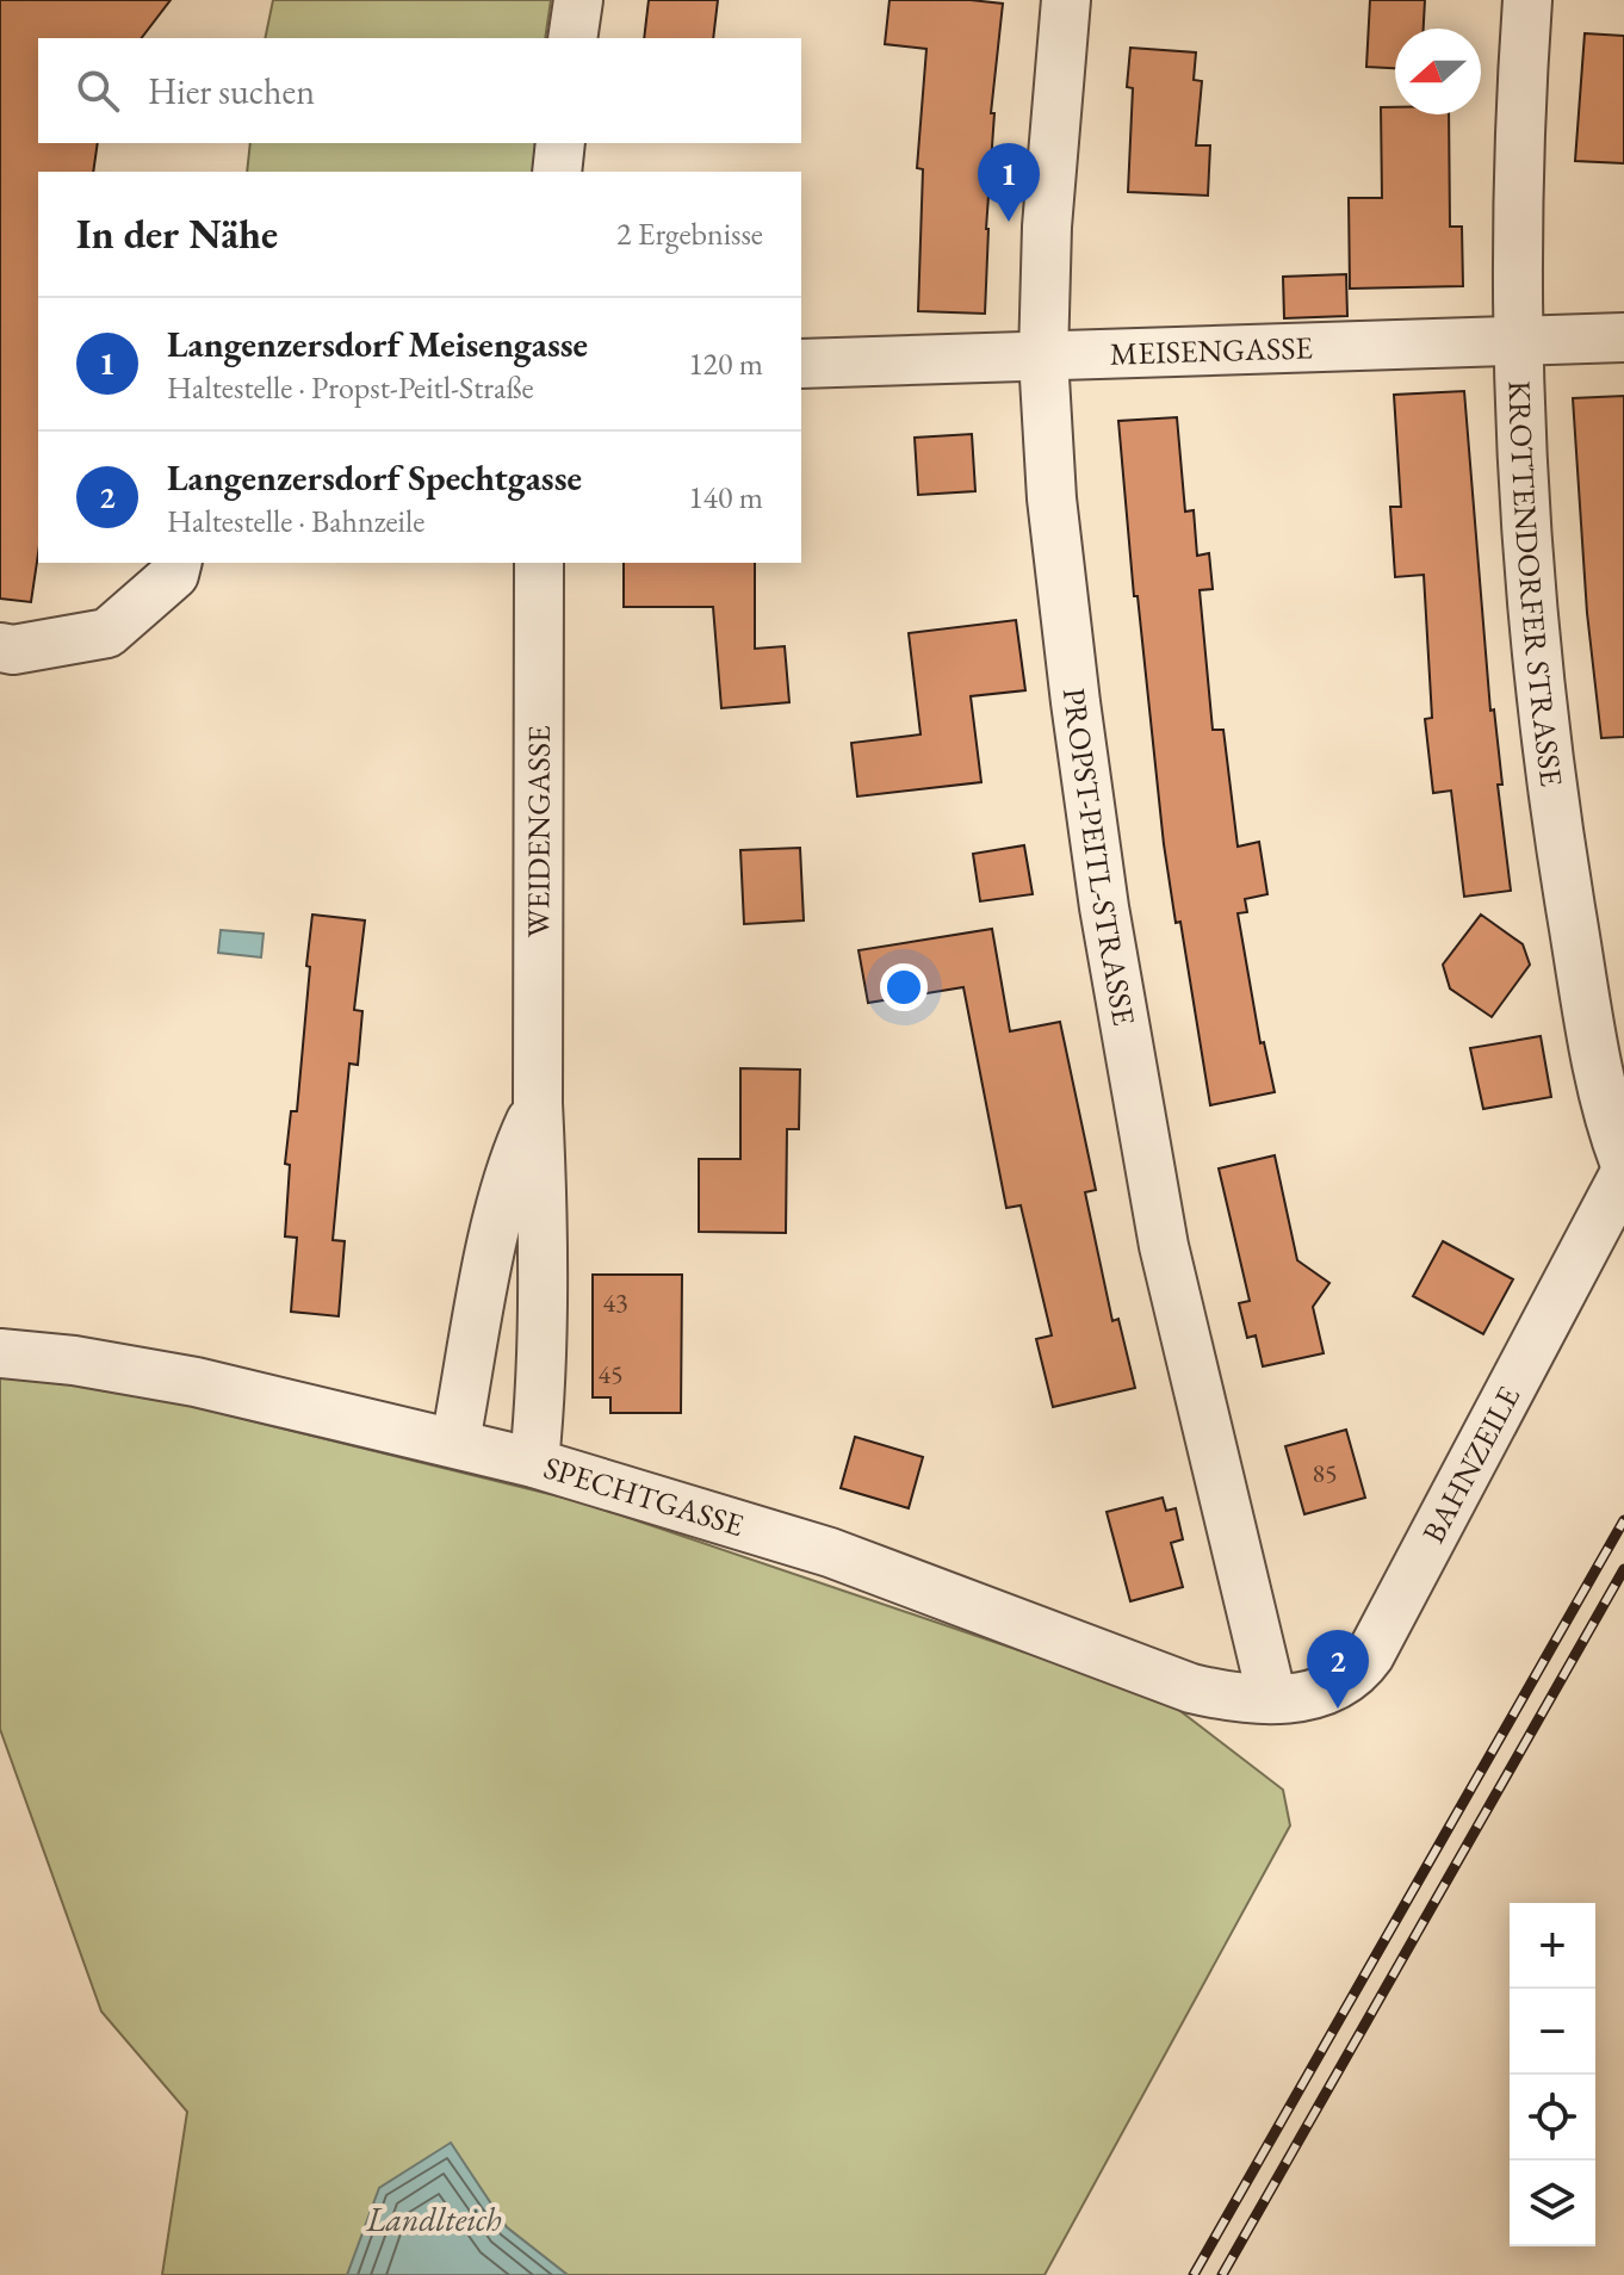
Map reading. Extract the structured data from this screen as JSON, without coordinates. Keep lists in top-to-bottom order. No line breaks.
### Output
{"streets":{"street":["MEISENGASSE","KROTTENDORFER STRASSE","WEIDENGASSE","PROPST-PEITL-STRASSE","BAHNZEILE","SPECHTGASSE"]},"crossings":[["MEISENGASSE","KROTTENDORFER STRASSE"],["MEISENGASSE","PROPST-PEITL-STRASSE"],["WEIDENGASSE","SPECHTGASSE"],["PROPST-PEITL-STRASSE","BAHNZEILE"],["PROPST-PEITL-STRASSE","SPECHTGASSE"],["BAHNZEILE","SPECHTGASSE"]],"water":["Landlteich"],"house_numbers":["43","45","85"],"north":"left","page":{"search":"Hier suchen","pins":["1","2"],"heading":["In der Nähe","2 Ergebnisse"],"list":[{"mark":"1","name":"Langenzersdorf Meisengasse","note":"Haltestelle · Propst-Peitl-Straße","value":"120 m"},{"mark":"2","name":"Langenzersdorf Spechtgasse","note":"Haltestelle · Bahnzeile","value":"140 m"}],"map_buttons":["+","−"]}}
